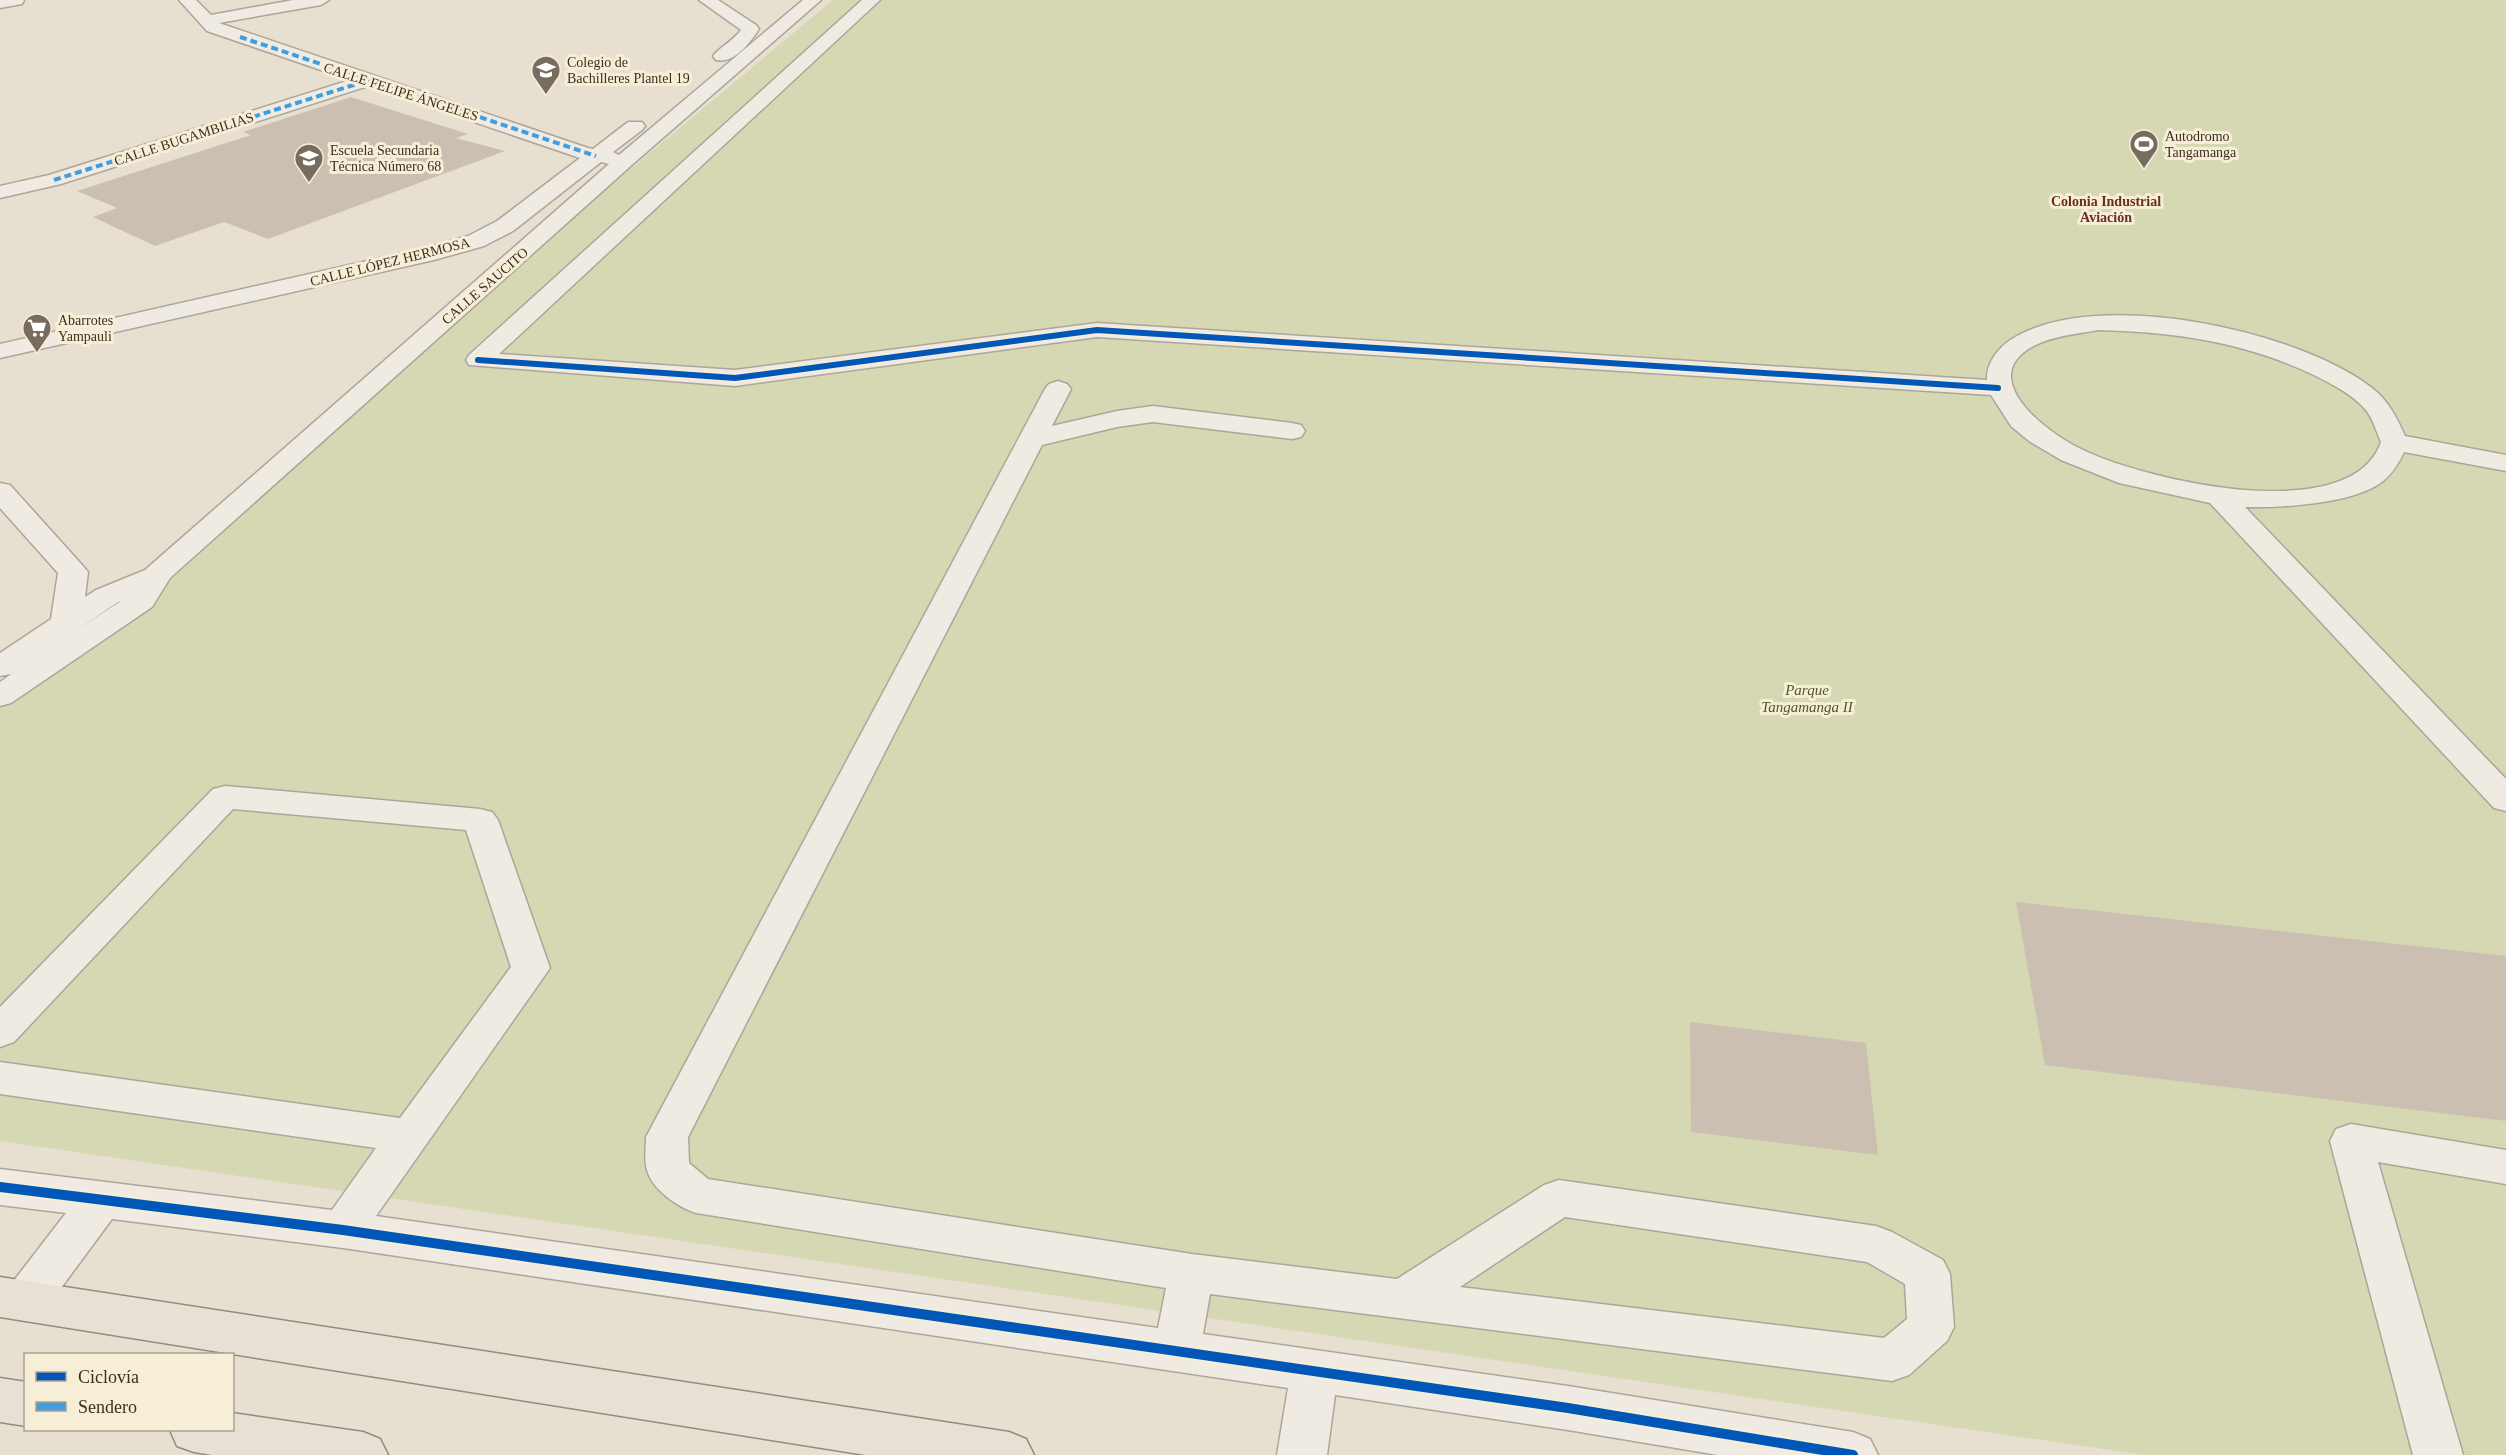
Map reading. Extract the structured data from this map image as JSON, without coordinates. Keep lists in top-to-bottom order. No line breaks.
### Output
{"streets":{"street":["CALLE FELIPE ÁNGELES","CALLE BUGAMBILIAS","CALLE LÓPEZ HERMOSA","CALLE SAUCITO"]},"crossings":[["CALLE FELIPE ÁNGELES","CALLE BUGAMBILIAS"],["CALLE FELIPE ÁNGELES","CALLE LÓPEZ HERMOSA"],["CALLE FELIPE ÁNGELES","CALLE SAUCITO"]],"districts":["Colonia Industrial Aviación"],"parks":["Parque Tangamanga II"],"places":{"school or university":["Colegio de Bachilleres Plantel 19","Escuela Secundaria Técnica Número 68"],"sports":["Autodromo Tangamanga"],"supermarket":["Abarrotes Yampauli"]},"legend":["Ciclovía","Sendero"]}
